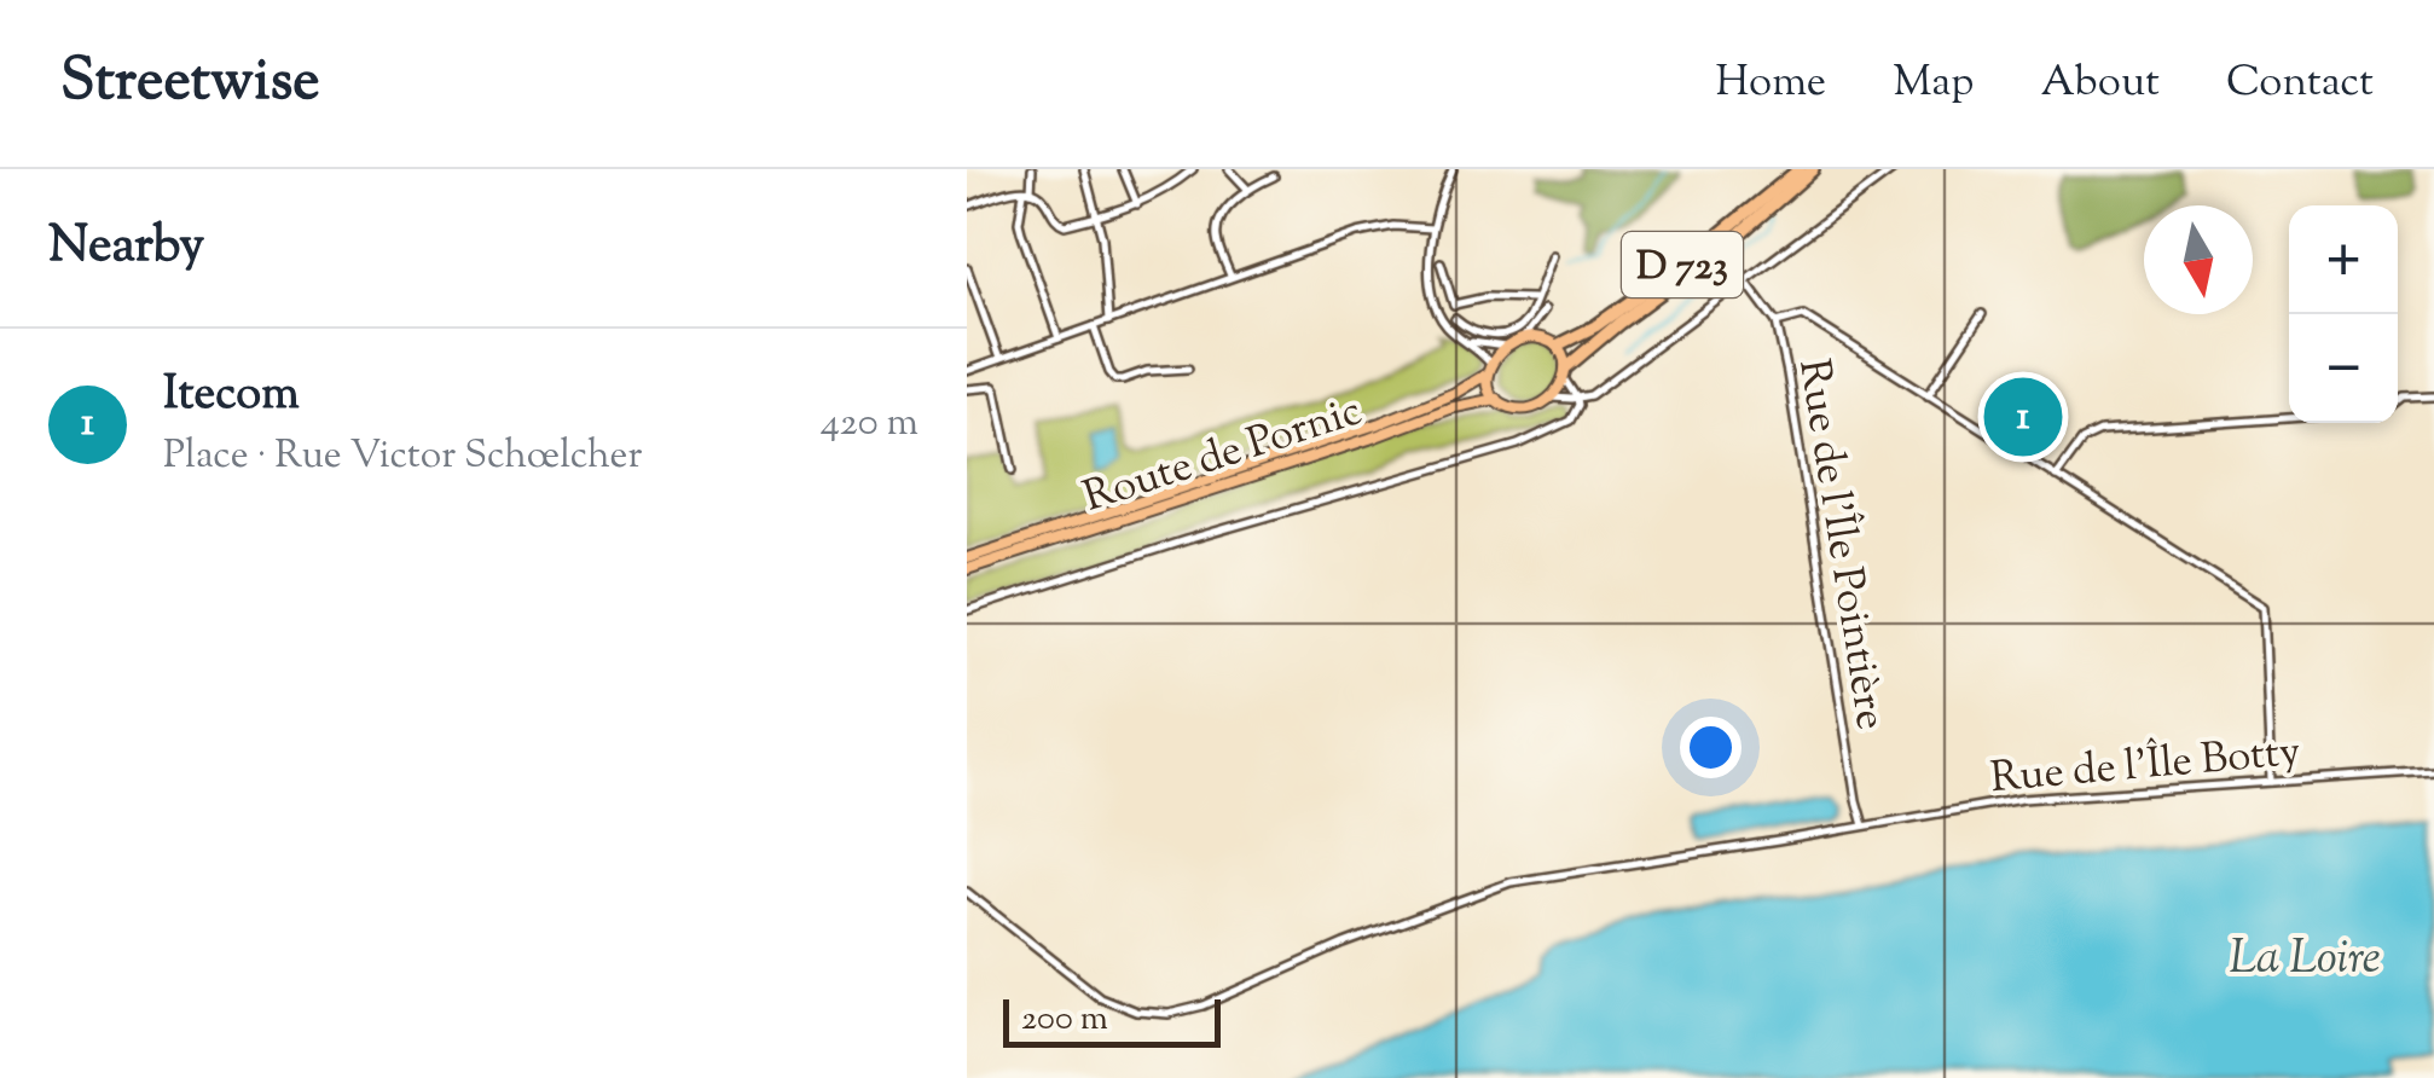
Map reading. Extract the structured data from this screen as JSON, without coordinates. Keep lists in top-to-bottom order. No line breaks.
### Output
{"streets":{"highway":["D 723"],"main road":["Route de Pornic"],"street":["Rue de l'Île Pointière","Rue de l'Île Botty"]},"crossings":[["D 723","Route de Pornic"],["Rue de l'Île Pointière","Rue de l'Île Botty"]],"water":["La Loire"],"scale_bar":"200 m","north":"bottom","page":{"header":"Streetwise","nav":["Home","Map","About","Contact"],"heading":"Nearby","map_buttons":["+","−"],"list":[{"mark":"1","name":"Itecom","note":"Place · Rue Victor Schœlcher","value":"420 m"}],"pins":"1","scale":"200 m"}}
